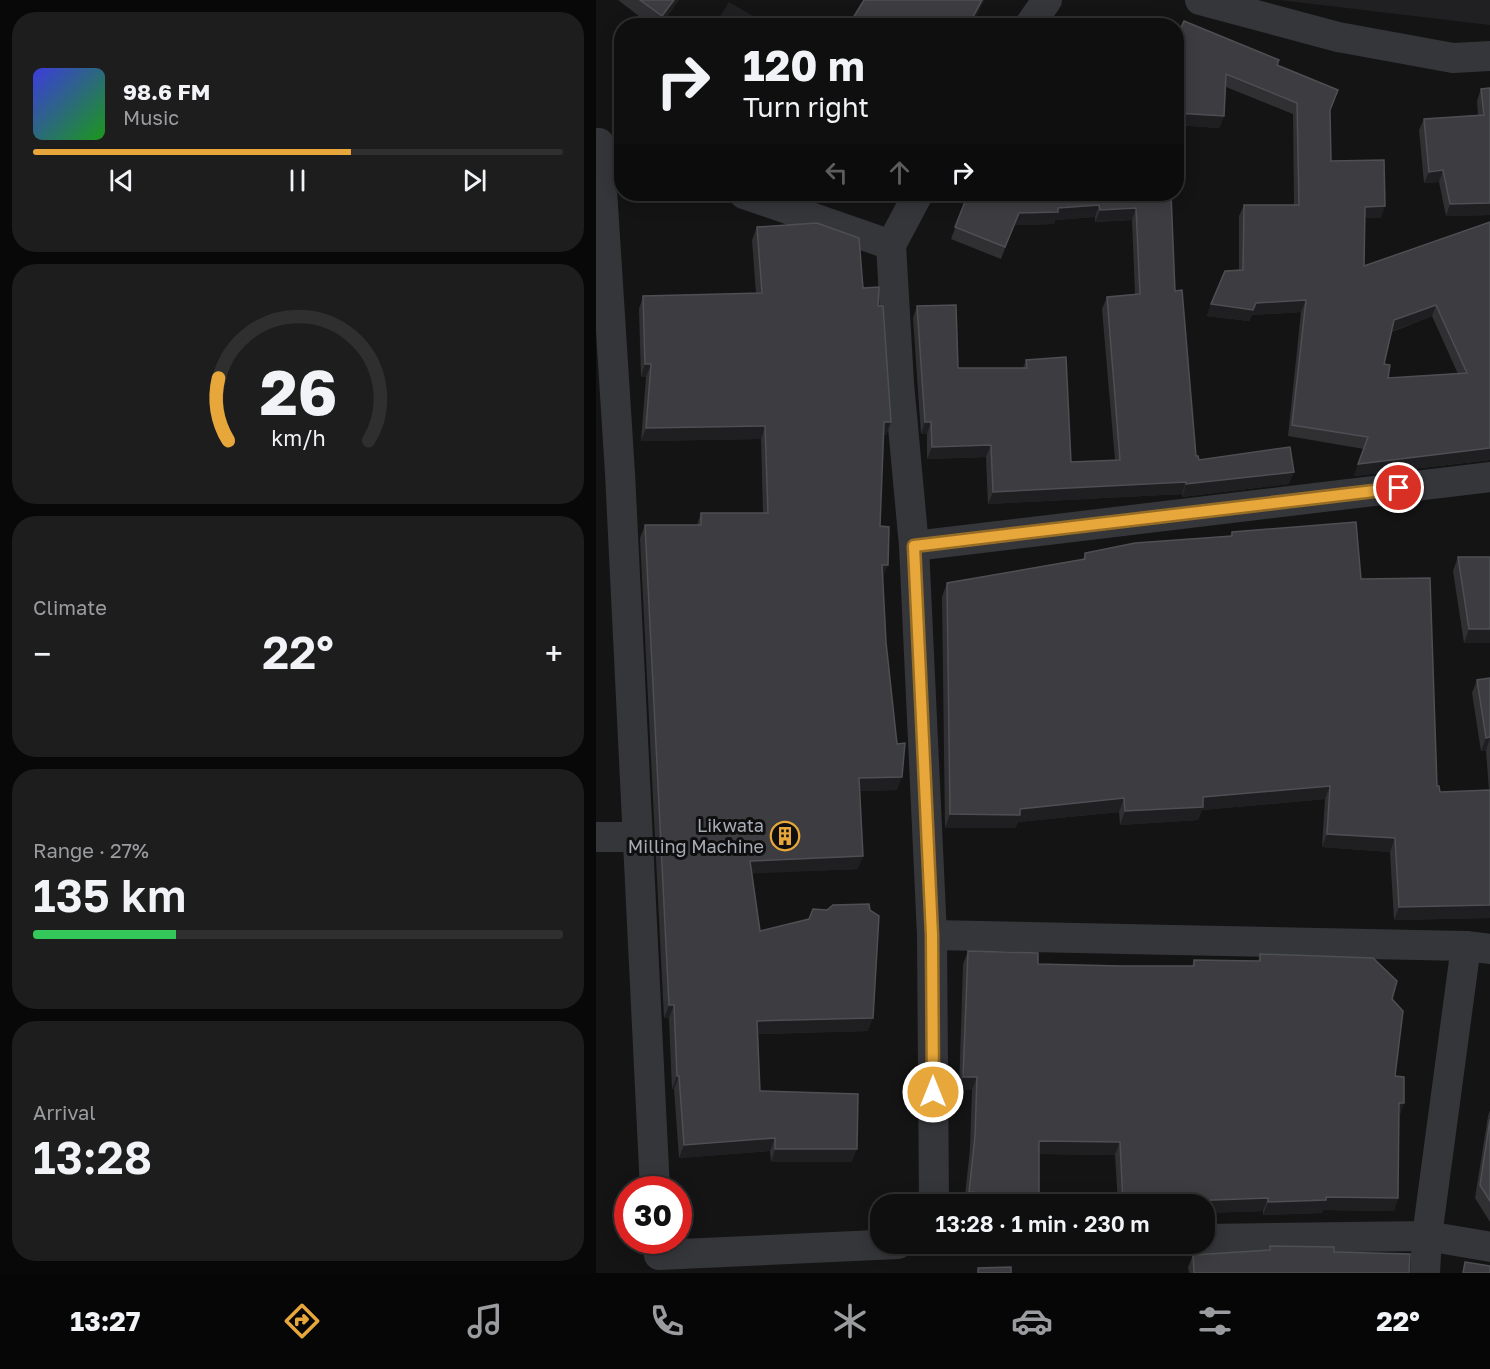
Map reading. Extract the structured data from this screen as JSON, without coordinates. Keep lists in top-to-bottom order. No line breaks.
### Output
{"places":{"building":["Likwata Milling Machine"]},"page":{"turn":["120 m","Turn right"],"song":["98.6 FM","Music"],"tile":["Climate",["Range · 27%","135 km"],["Arrival","13:28"]],"heat":["−","22°","+"],"limit":"30","trip":"13:28 · 1 min · 230 m","tabs":["13:27","22°"],"gauge":["26","km/h"]}}
